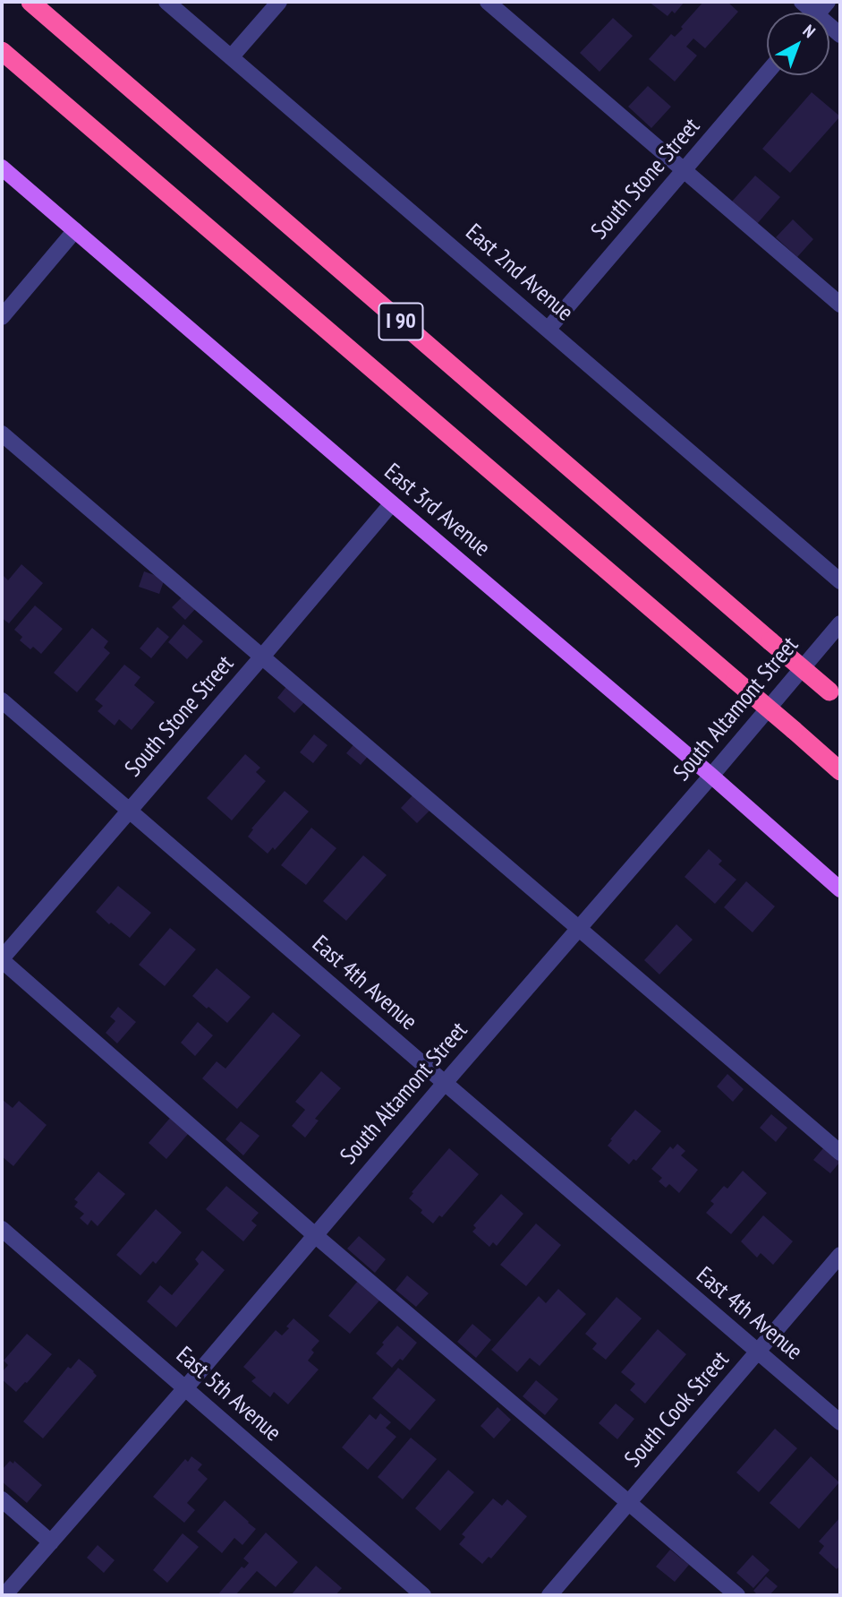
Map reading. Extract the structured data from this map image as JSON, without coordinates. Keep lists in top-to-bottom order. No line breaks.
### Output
{"streets":{"highway":["I 90"],"main road":["East 3rd Avenue"],"street":["South Stone Street","East 2nd Avenue","South Altamont Street","East 4th Avenue","East 5th Avenue","South Cook Street"]},"crossings":[["South Stone Street","East 2nd Avenue"],["South Stone Street","East 3rd Avenue"],["South Stone Street","East 4th Avenue"],["East 3rd Avenue","South Altamont Street"],["South Altamont Street","East 4th Avenue"],["South Altamont Street","East 5th Avenue"],["East 4th Avenue","South Cook Street"]],"north":"top right"}
